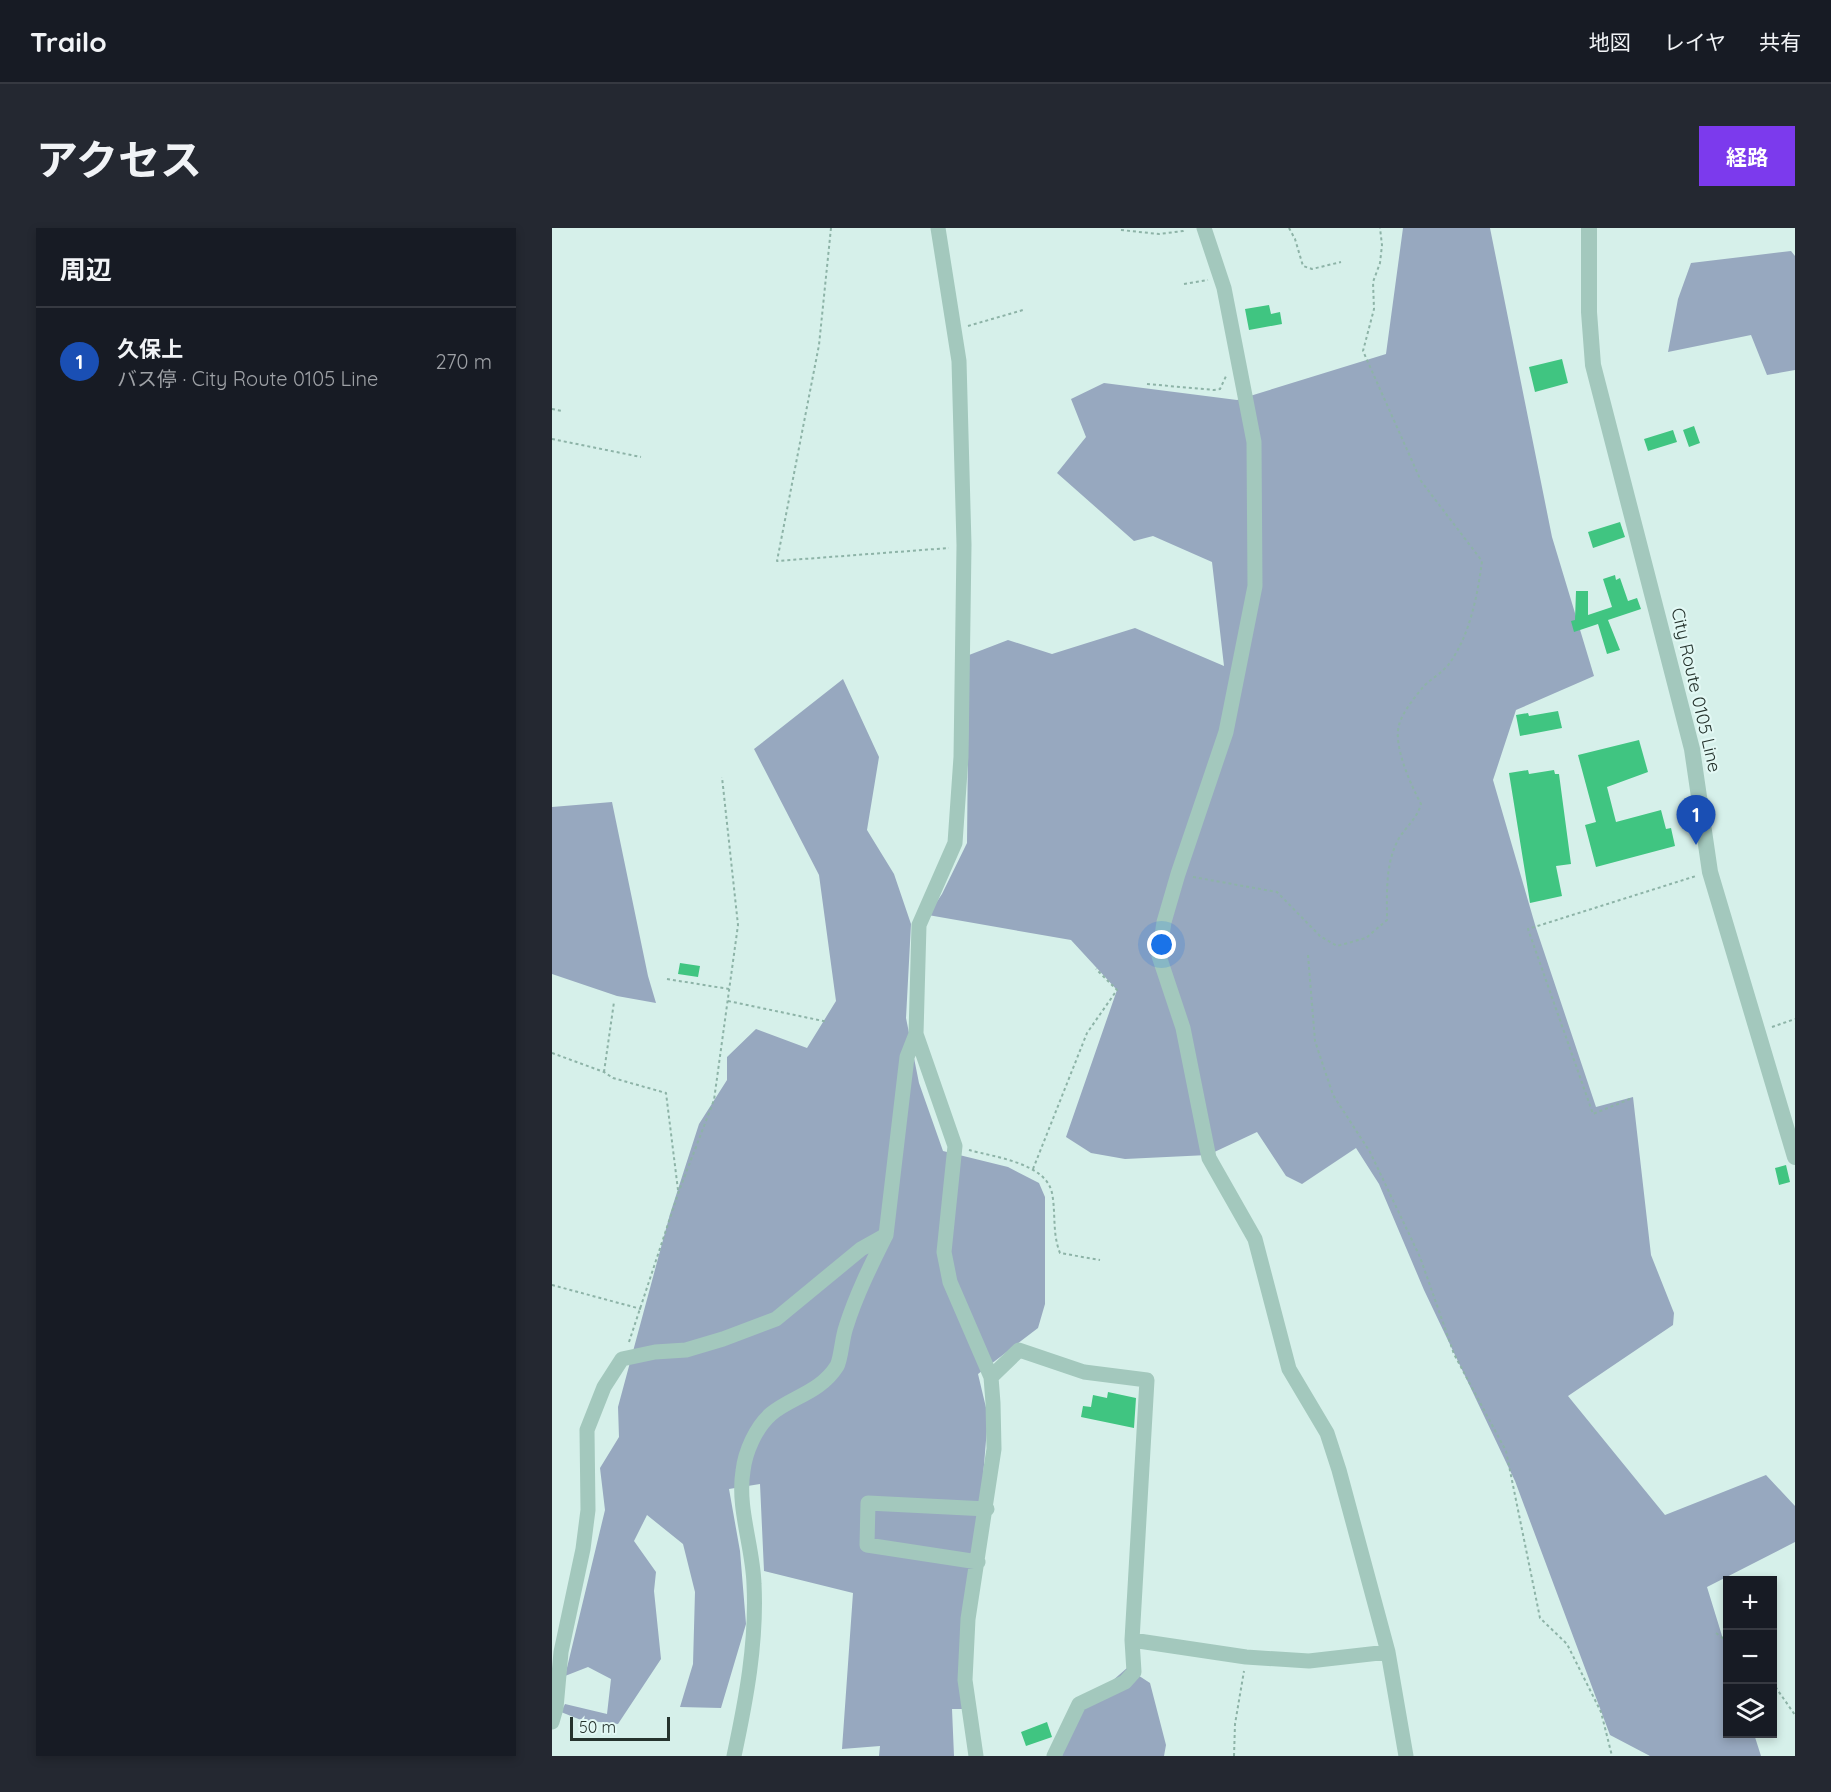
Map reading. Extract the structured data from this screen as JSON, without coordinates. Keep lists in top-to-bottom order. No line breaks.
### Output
{"streets":{"street":["City Route 0105 Line"]},"scale_bar":"50 m","page":{"header":"Trailo","nav":["地図","レイヤ","共有"],"title":"アクセス","buttons":"経路","heading":"周辺","list":[{"mark":"1","name":"久保上","note":"バス停 · City Route 0105 Line","value":"270 m"}],"pins":"1","map_buttons":["+","−"],"scale":"50 m"}}
